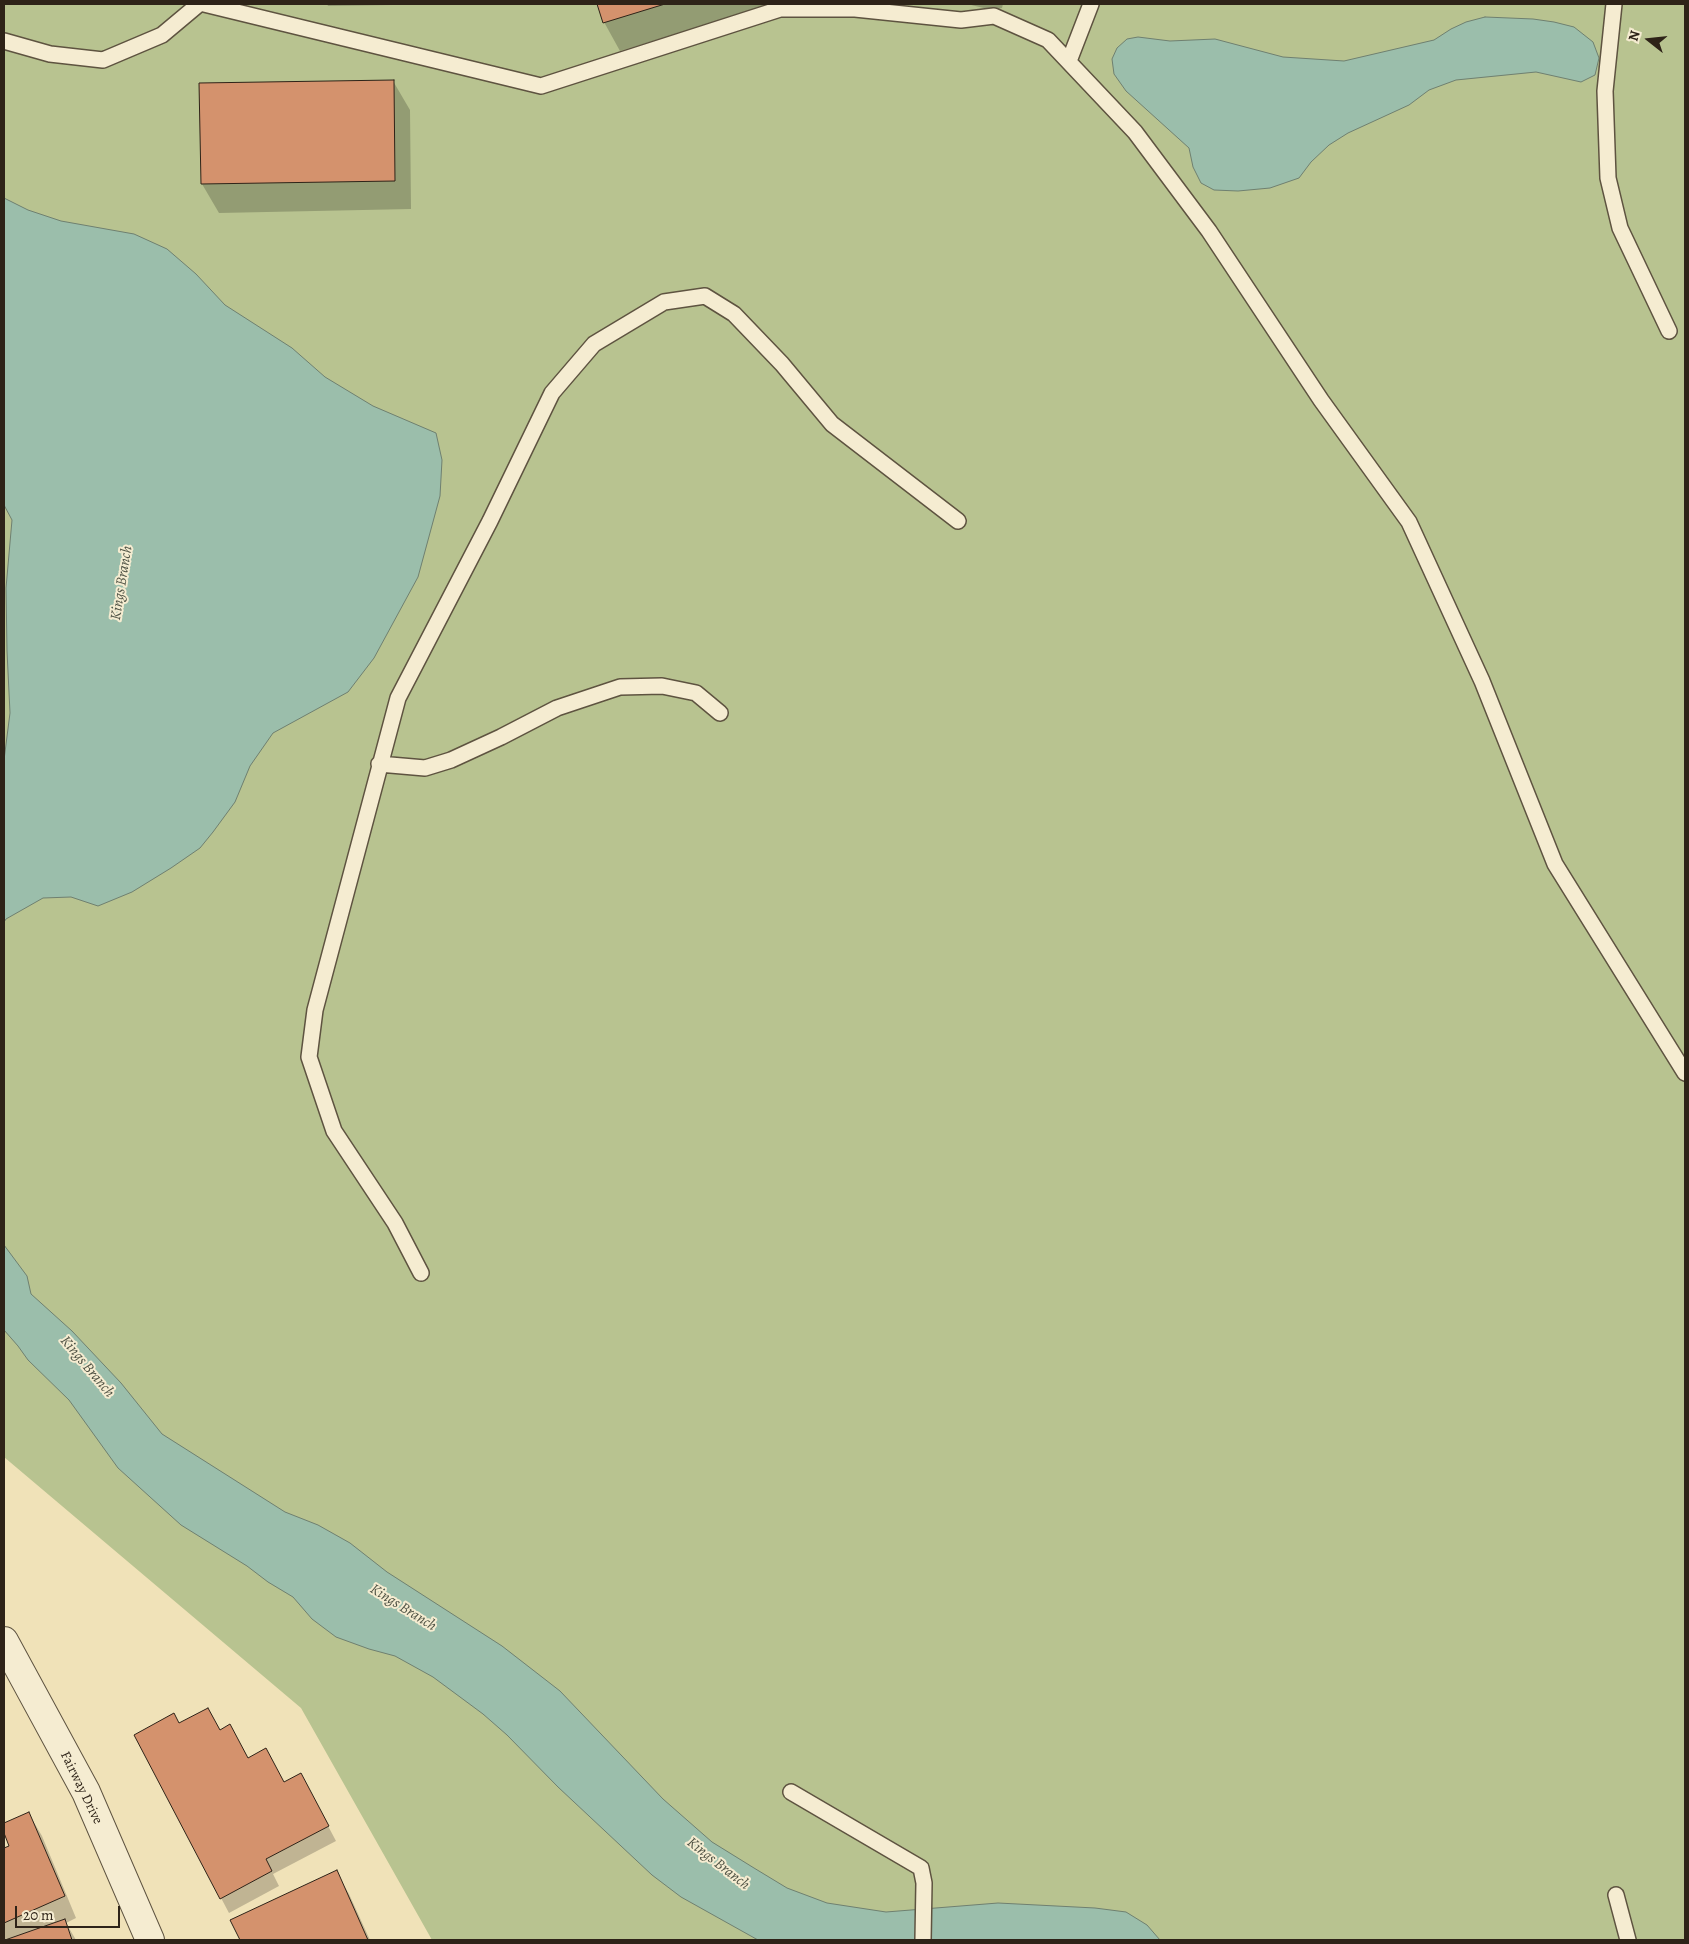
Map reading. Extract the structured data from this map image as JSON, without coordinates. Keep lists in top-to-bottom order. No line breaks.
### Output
{"streets":{"street":["Fairway Drive"]},"water":["Kings Branch"],"scale_bar":"20 m","north":"left"}
